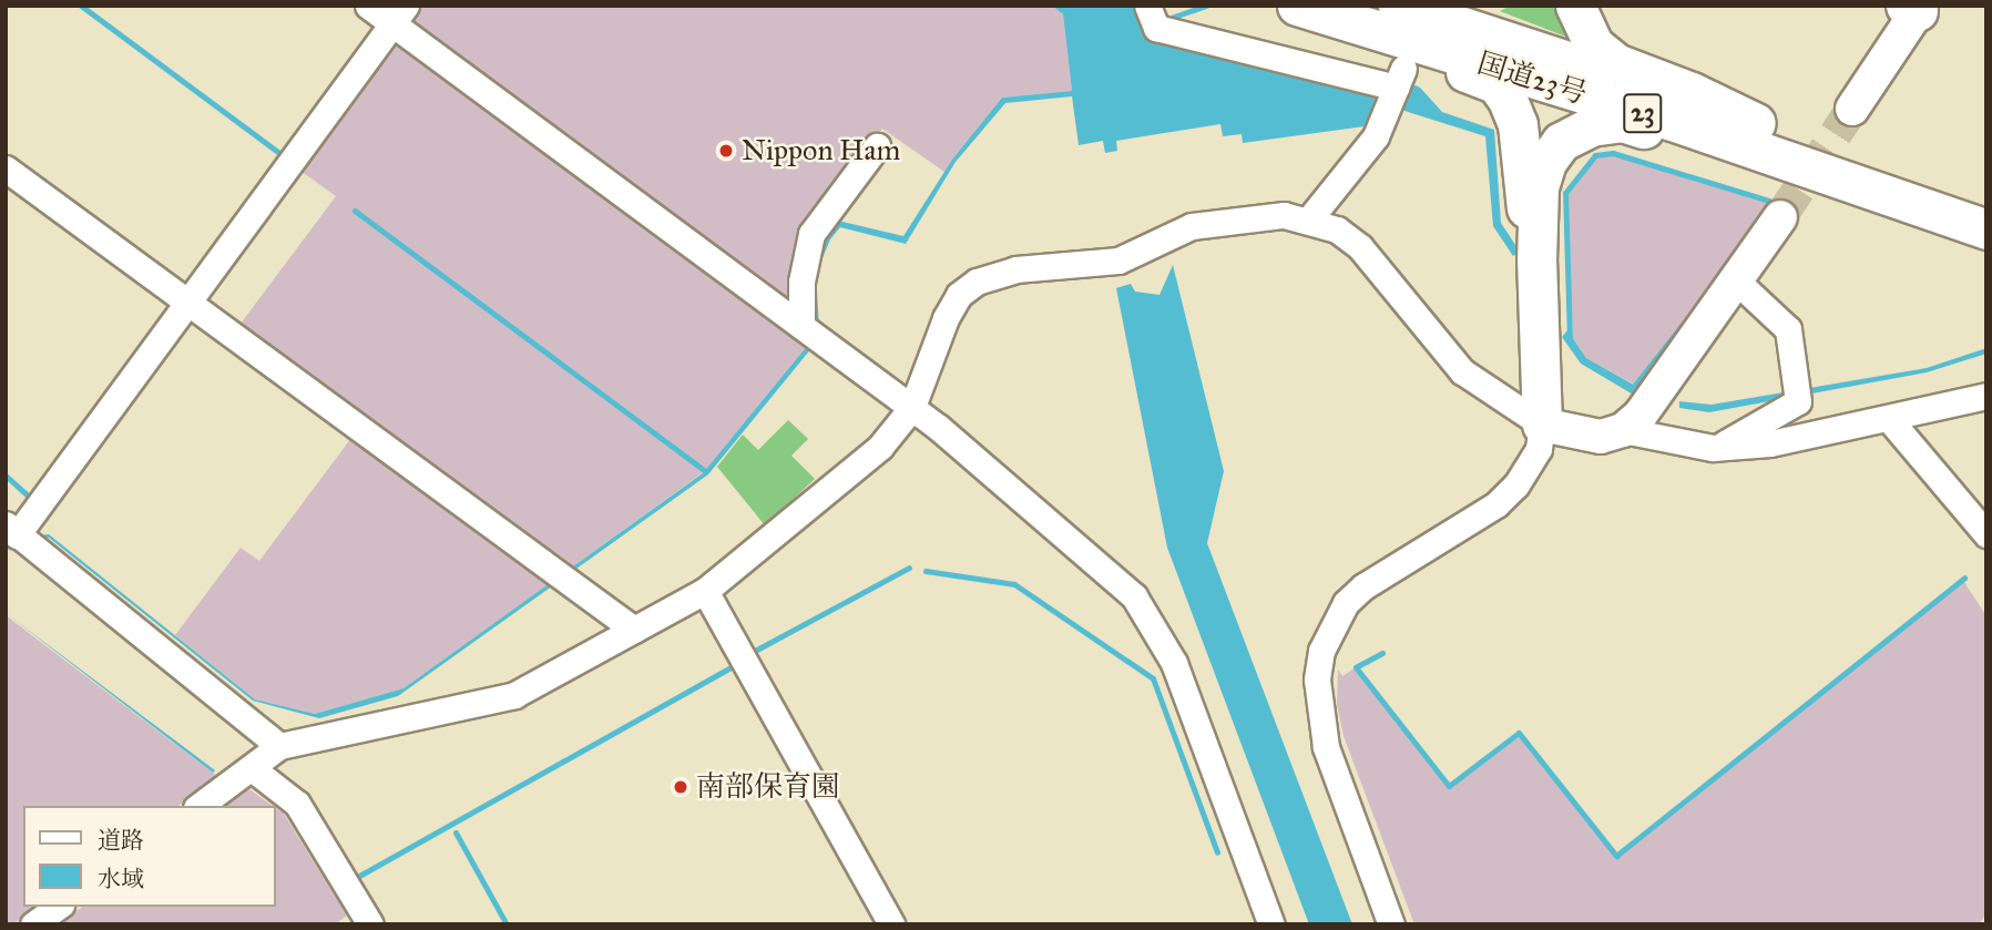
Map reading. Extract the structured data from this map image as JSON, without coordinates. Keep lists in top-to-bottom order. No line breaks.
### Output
{"streets":{"highway":["国道23号","23"]},"crossings":[["国道23号","23"]],"places":["Nippon Ham","南部保育園"],"legend":["道路","水域"]}
